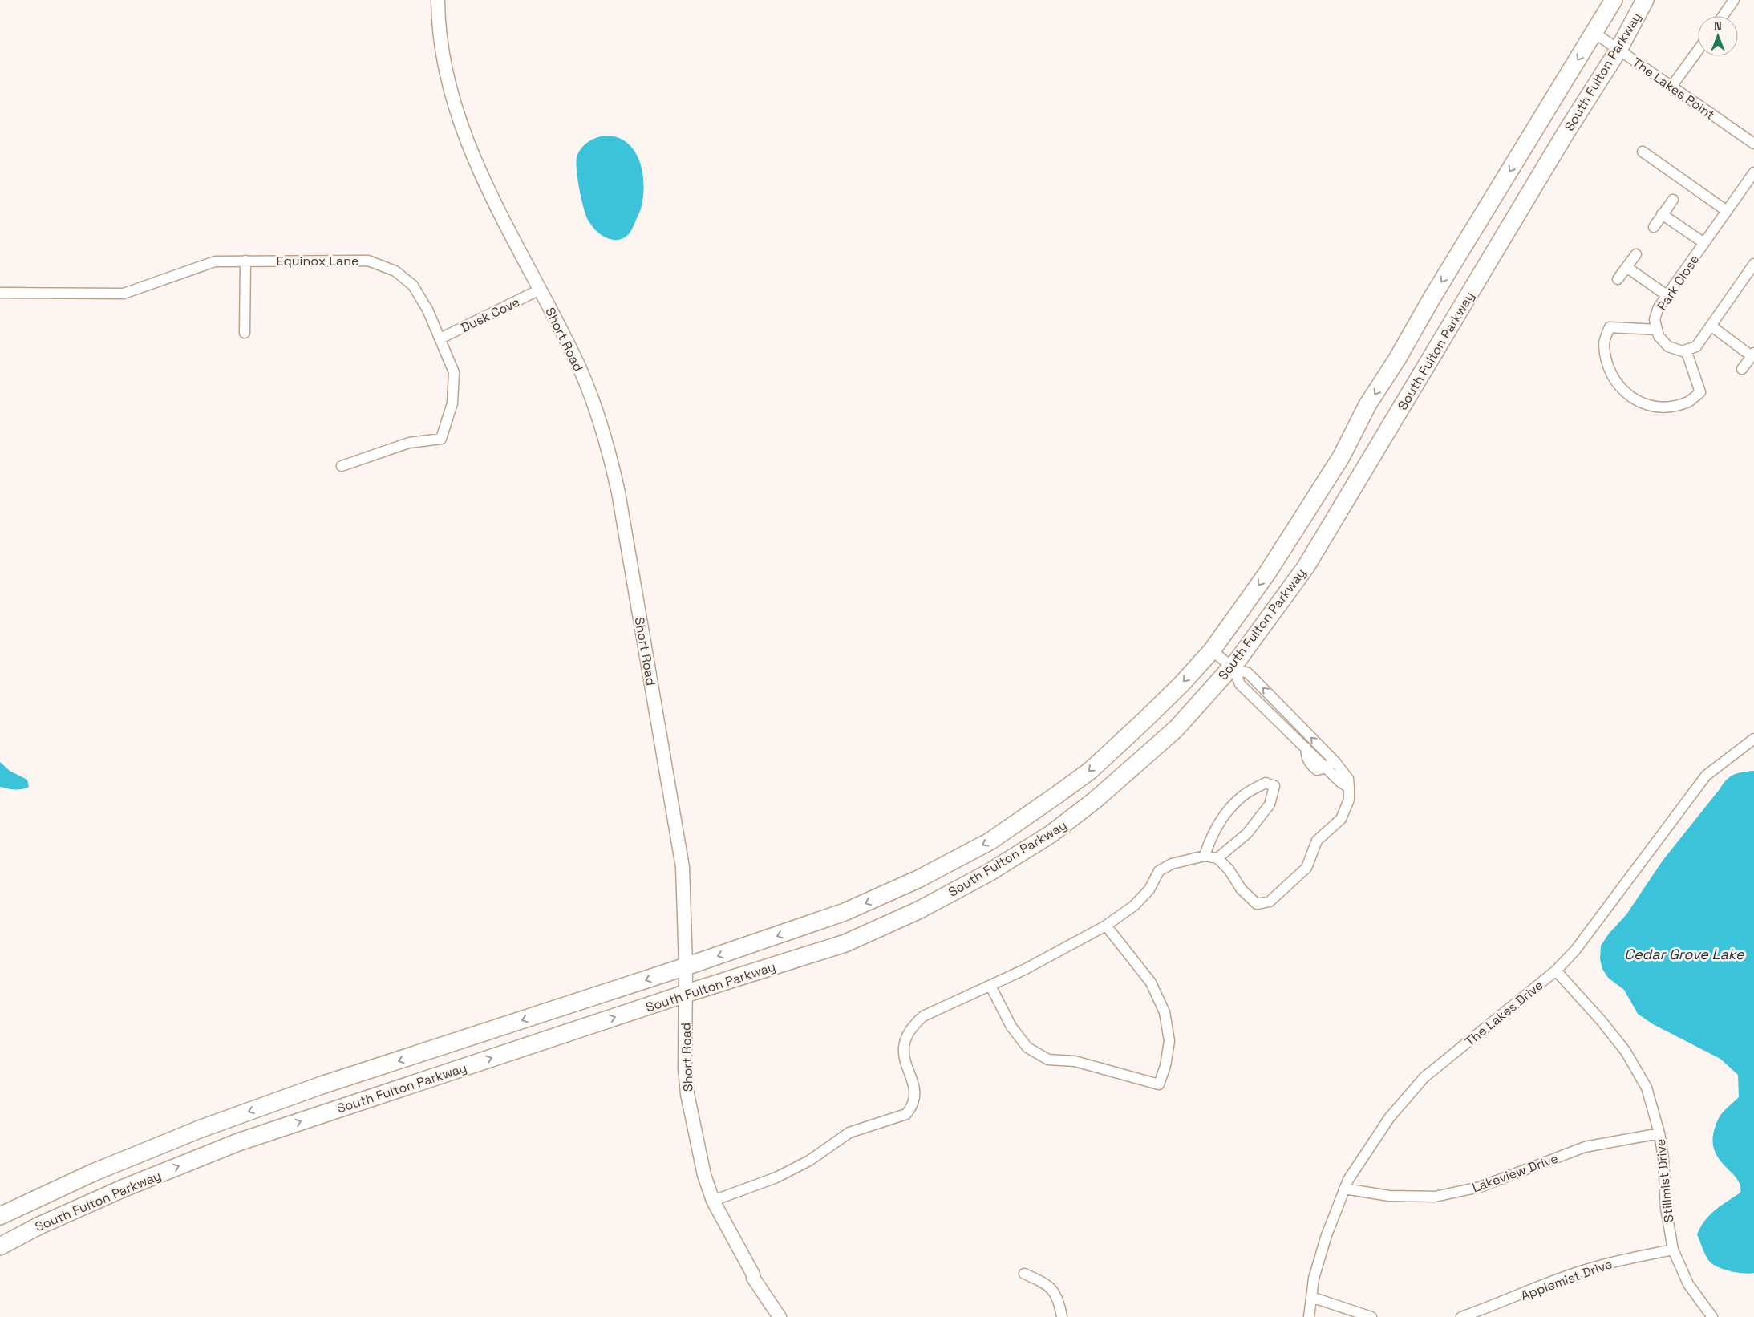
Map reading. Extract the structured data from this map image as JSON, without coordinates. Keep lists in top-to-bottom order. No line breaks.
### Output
{"streets":{"highway":["South Fulton Parkway"],"street":["The Lakes Point","Equinox Lane","Park Close","Dusk Cove","Short Road","The Lakes Drive","Lakeview Drive","Stillmist Drive","Applemist Drive"]},"crossings":[["South Fulton Parkway","The Lakes Point"],["South Fulton Parkway","Short Road"],["Equinox Lane","Dusk Cove"],["Dusk Cove","Short Road"],["The Lakes Drive","Lakeview Drive"],["The Lakes Drive","Stillmist Drive"],["Lakeview Drive","Stillmist Drive"],["Stillmist Drive","Applemist Drive"]],"water":["Cedar Grove Lake"],"north":"top"}
